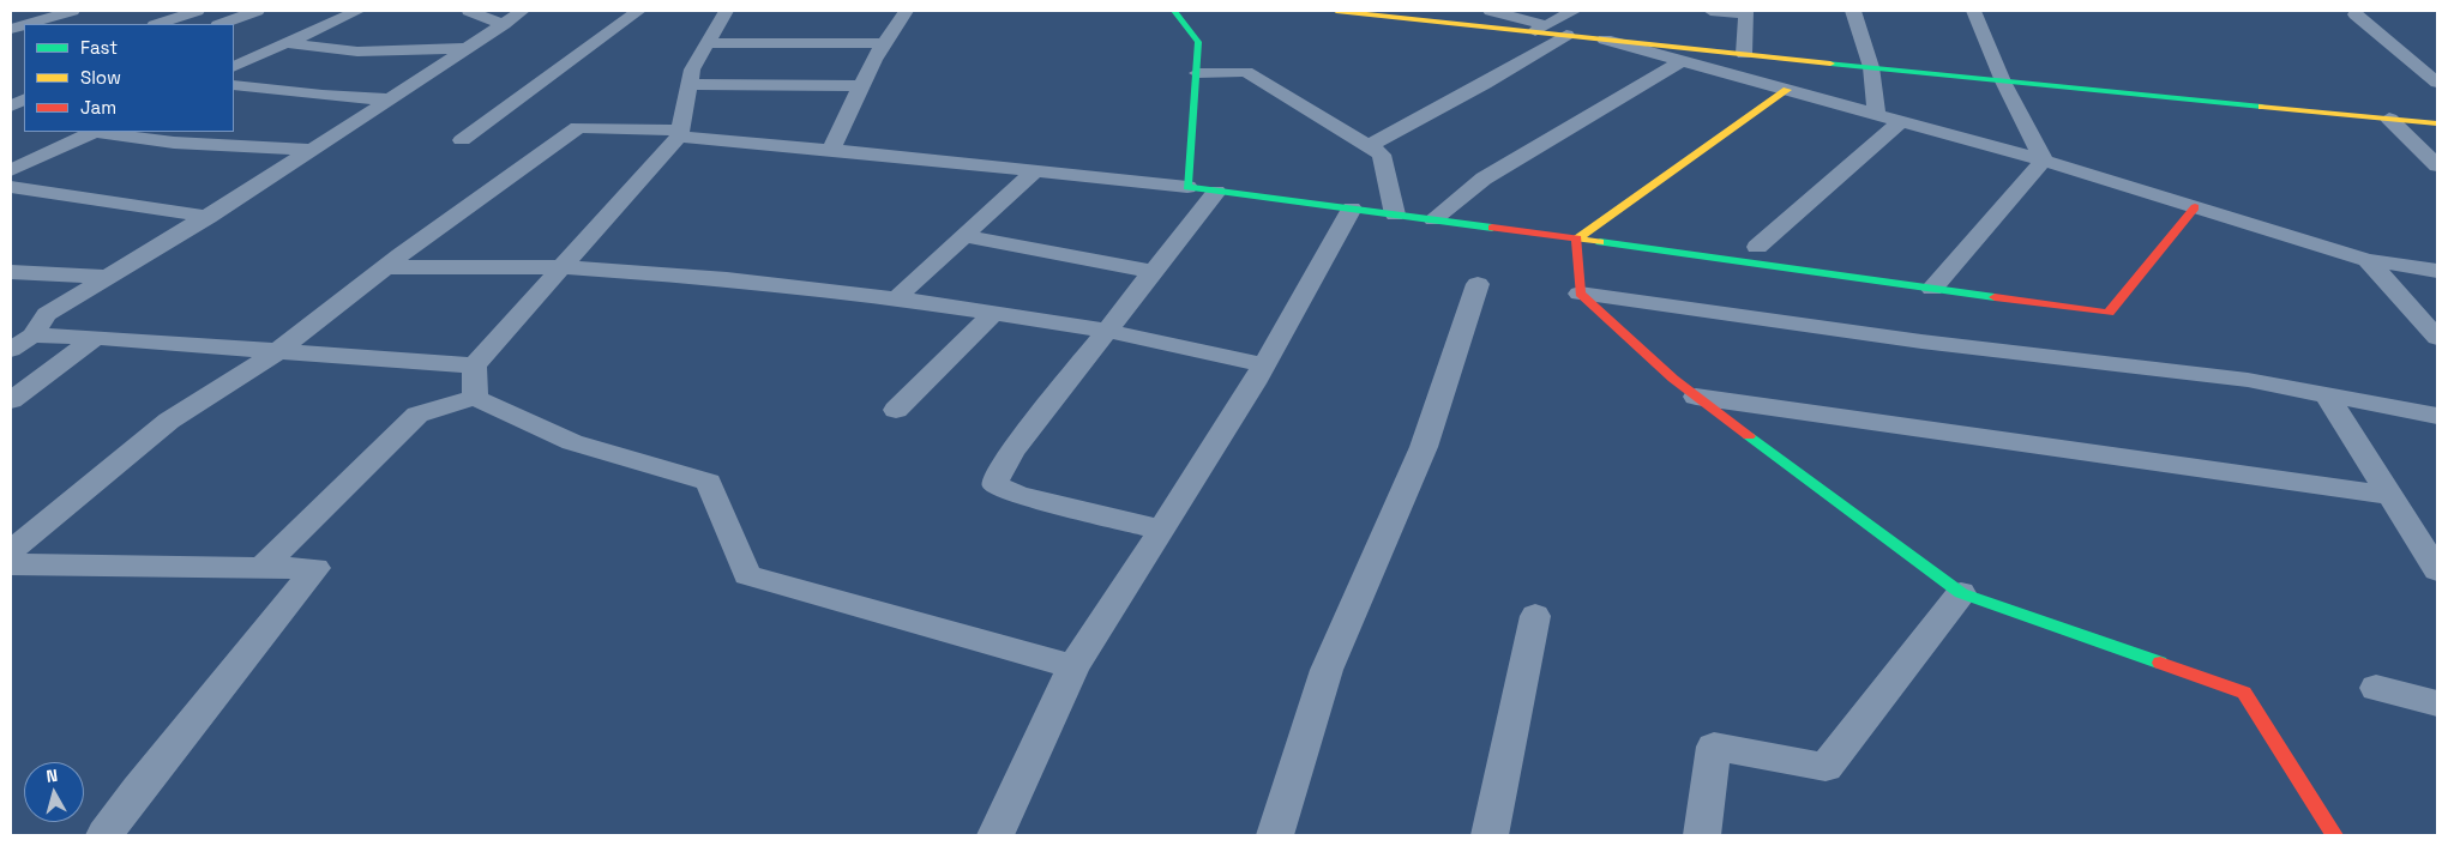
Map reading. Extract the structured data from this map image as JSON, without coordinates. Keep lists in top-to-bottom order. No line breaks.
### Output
{"legend":["Fast","Slow","Jam"],"north":"top"}
